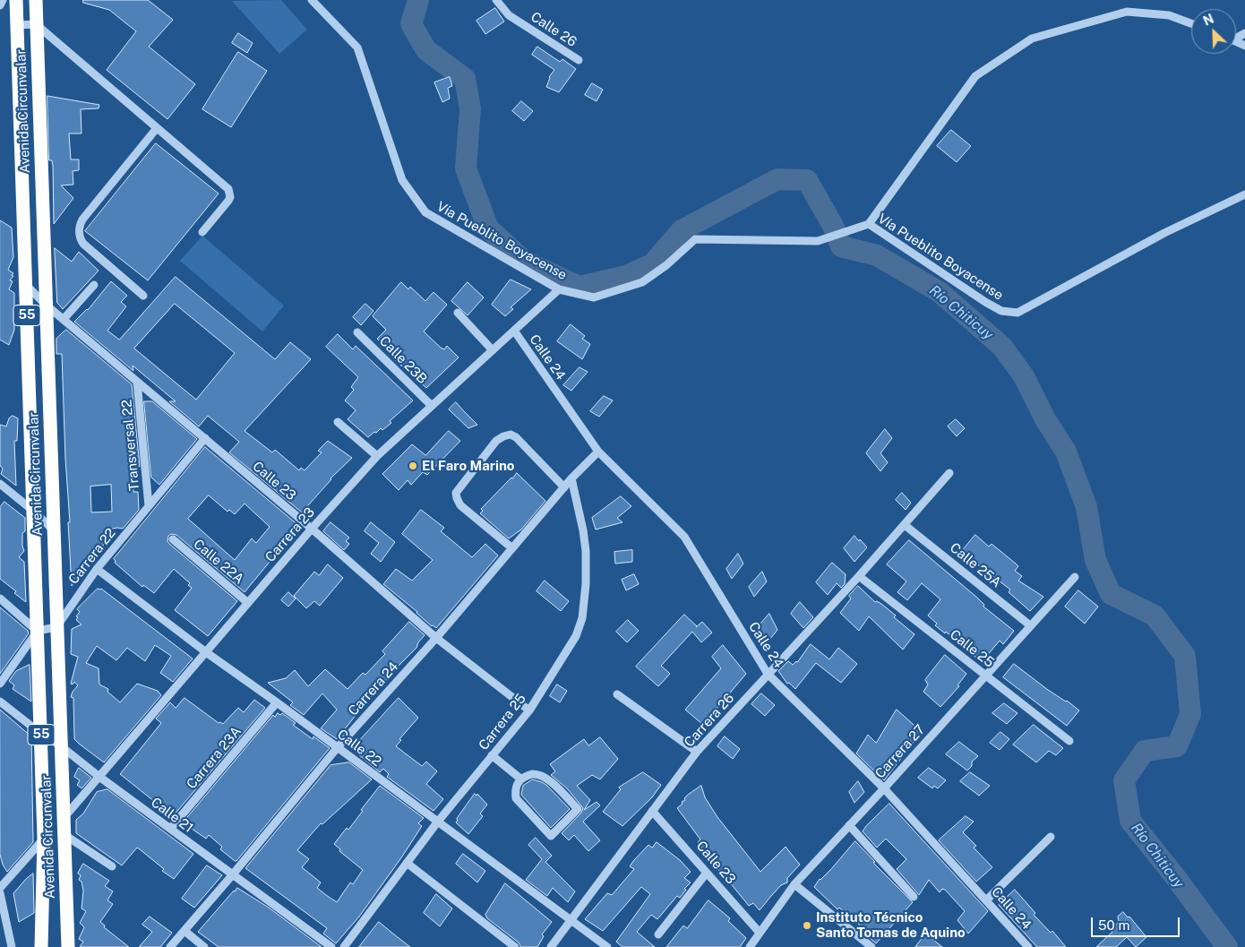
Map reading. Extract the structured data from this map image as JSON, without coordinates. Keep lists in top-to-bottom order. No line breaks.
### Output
{"streets":{"highway":["Avenida Circunvalar","55"],"street":["Calle 26","Vía Pueblito Boyacense","Calle 24","Calle 23B","Transversal 22","Calle 23","Carrera 23","Carrera 22","Calle 22A","Calle 25A","Calle 25","Carrera 24","Carrera 26","Carrera 25","Calle 22","Carrera 27","Carrera 23A","Calle 21"]},"crossings":[["Avenida Circunvalar","Calle 23"],["Avenida Circunvalar","Carrera 23"],["Avenida Circunvalar","Carrera 22"],["Avenida Circunvalar","Calle 21"],["Vía Pueblito Boyacense","Carrera 23"],["Calle 24","Carrera 23"],["Calle 24","Carrera 24"],["Calle 24","Carrera 26"],["Calle 24","Carrera 27"],["Calle 23B","Carrera 23"],["Transversal 22","Calle 23"],["Transversal 22","Carrera 22"],["Calle 23","Carrera 23"],["Calle 23","Carrera 22"],["Calle 23","Carrera 24"],["Calle 23","Carrera 26"],["Calle 23","Carrera 25"],["Calle 23","Carrera 27"],["Carrera 23","Calle 22A"],["Carrera 23","Calle 22"],["Carrera 23","Calle 21"],["Carrera 22","Calle 22"],["Calle 25A","Carrera 26"],["Calle 25A","Carrera 27"],["Calle 25","Carrera 26"],["Calle 25","Carrera 27"],["Carrera 24","Carrera 25"],["Carrera 24","Calle 22"],["Carrera 24","Calle 21"],["Carrera 26","Calle 22"],["Carrera 25","Calle 22"],["Calle 22","Carrera 23A"],["Carrera 23A","Calle 21"]],"water":["Río Chiticuy"],"places":["El Faro Marino","Instituto Técnico Santo Tomas de Aquino"],"scale_bar":"50 m","north":"top left"}
